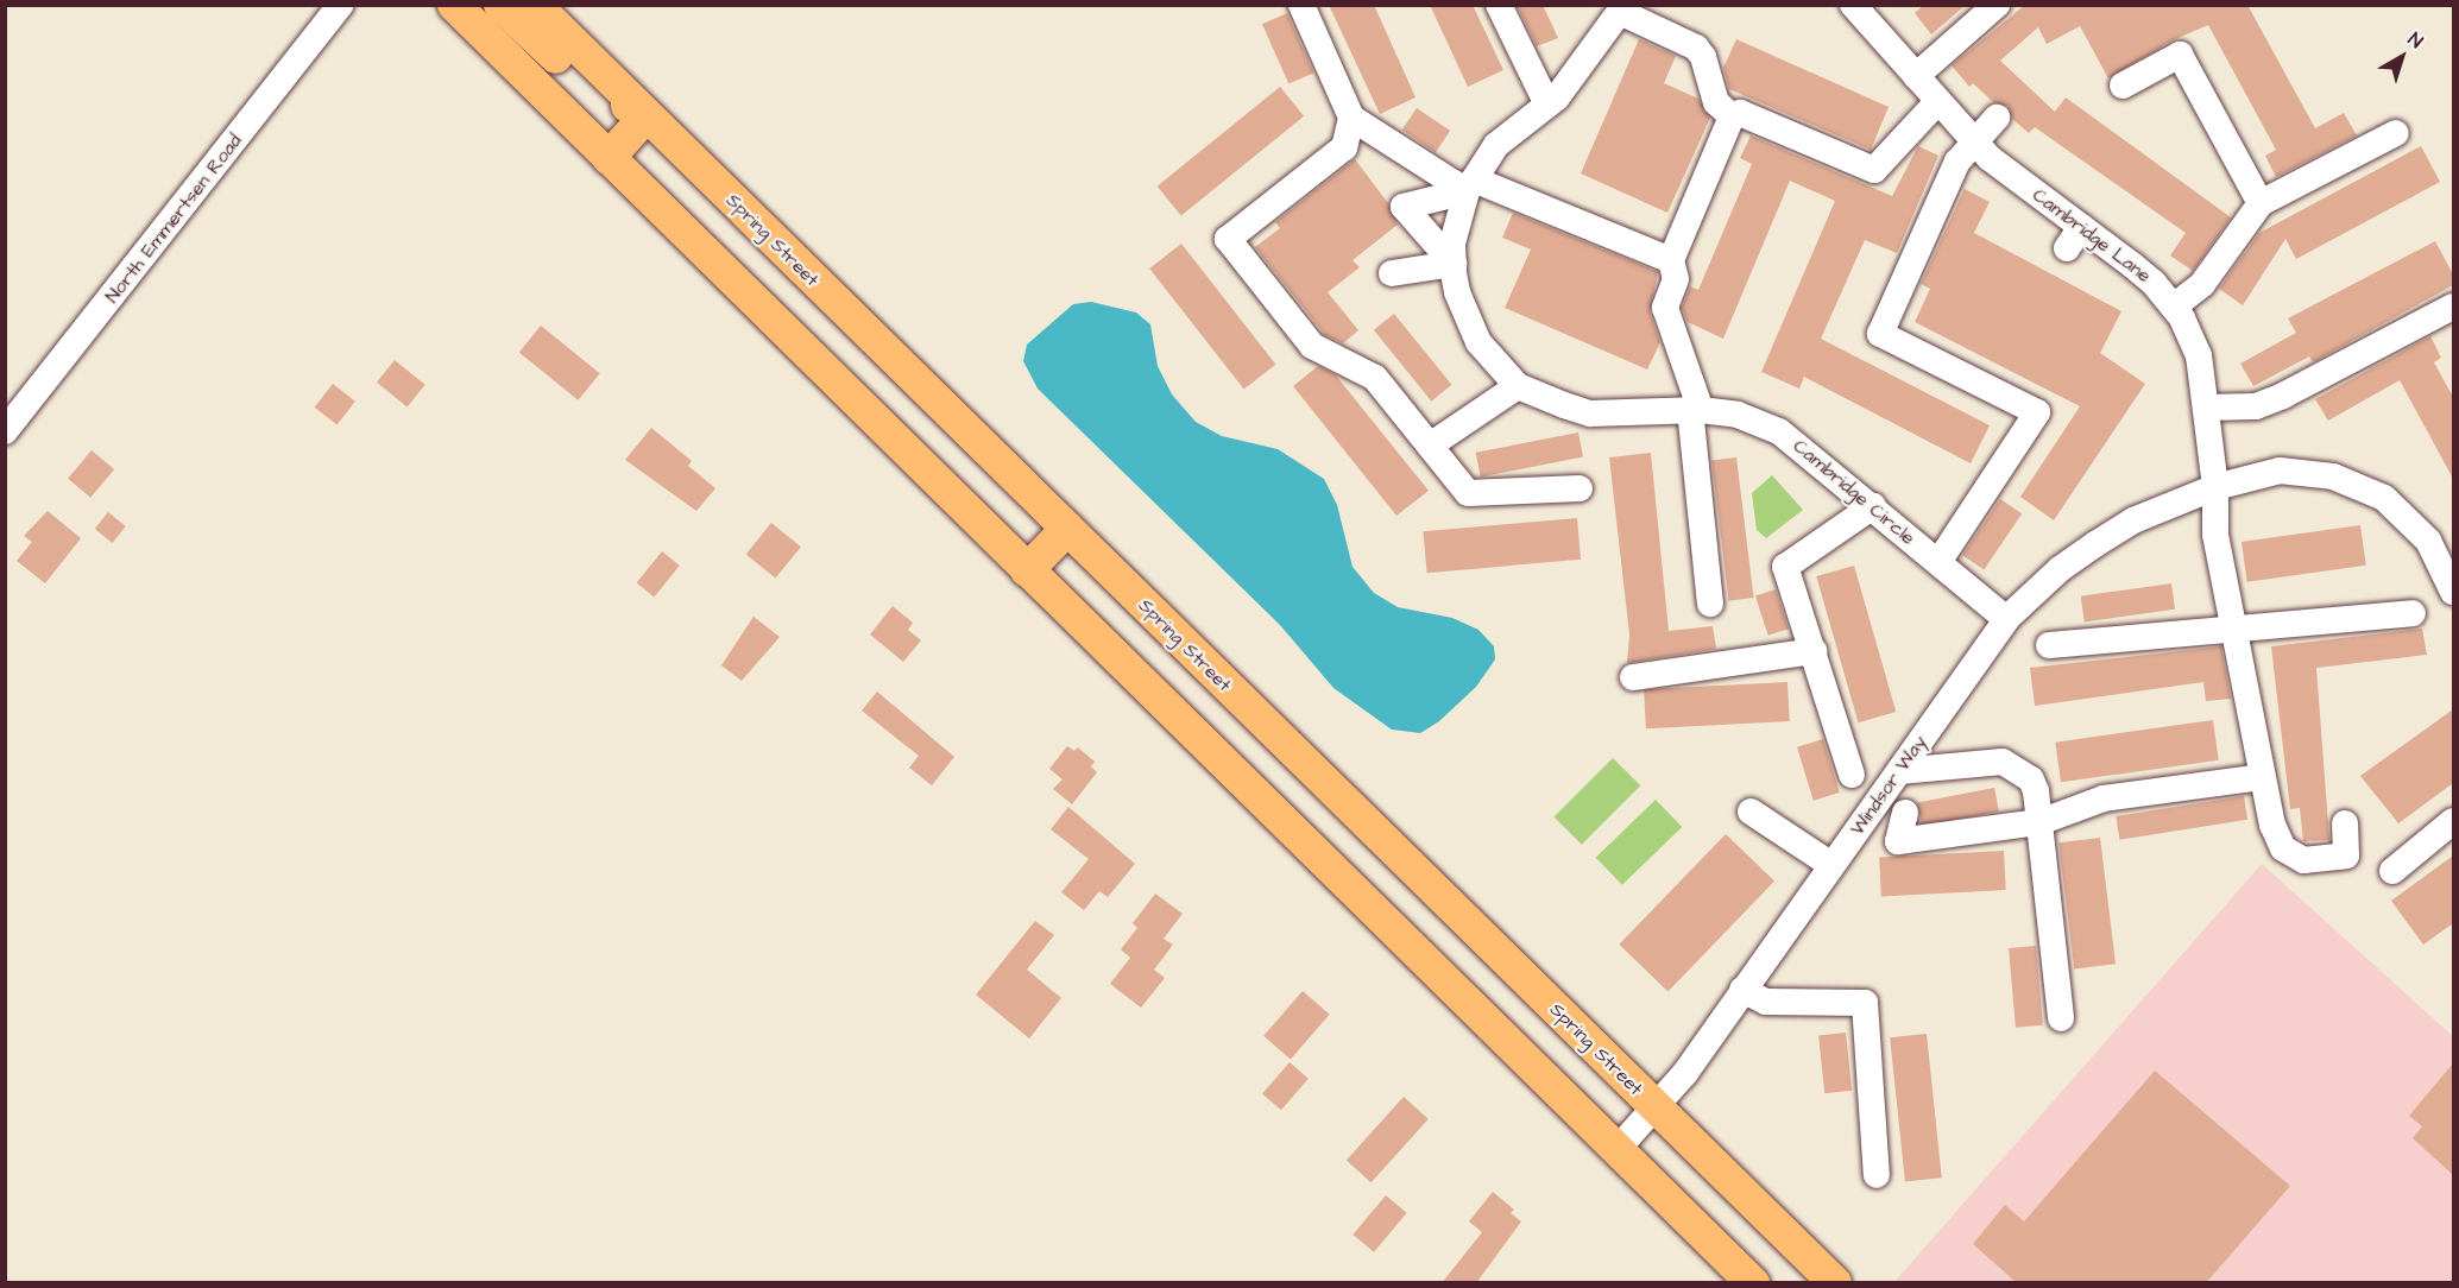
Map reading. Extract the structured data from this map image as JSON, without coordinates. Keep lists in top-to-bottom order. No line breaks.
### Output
{"streets":{"main road":["Spring Street"],"street":["North Emmertsen Road","Cambridge Lane","Cambridge Circle","Windsor Way"]},"crossings":[["Cambridge Lane","Windsor Way"],["Spring Street","Windsor Way"],["Cambridge Circle","Windsor Way"]],"north":"top right"}
